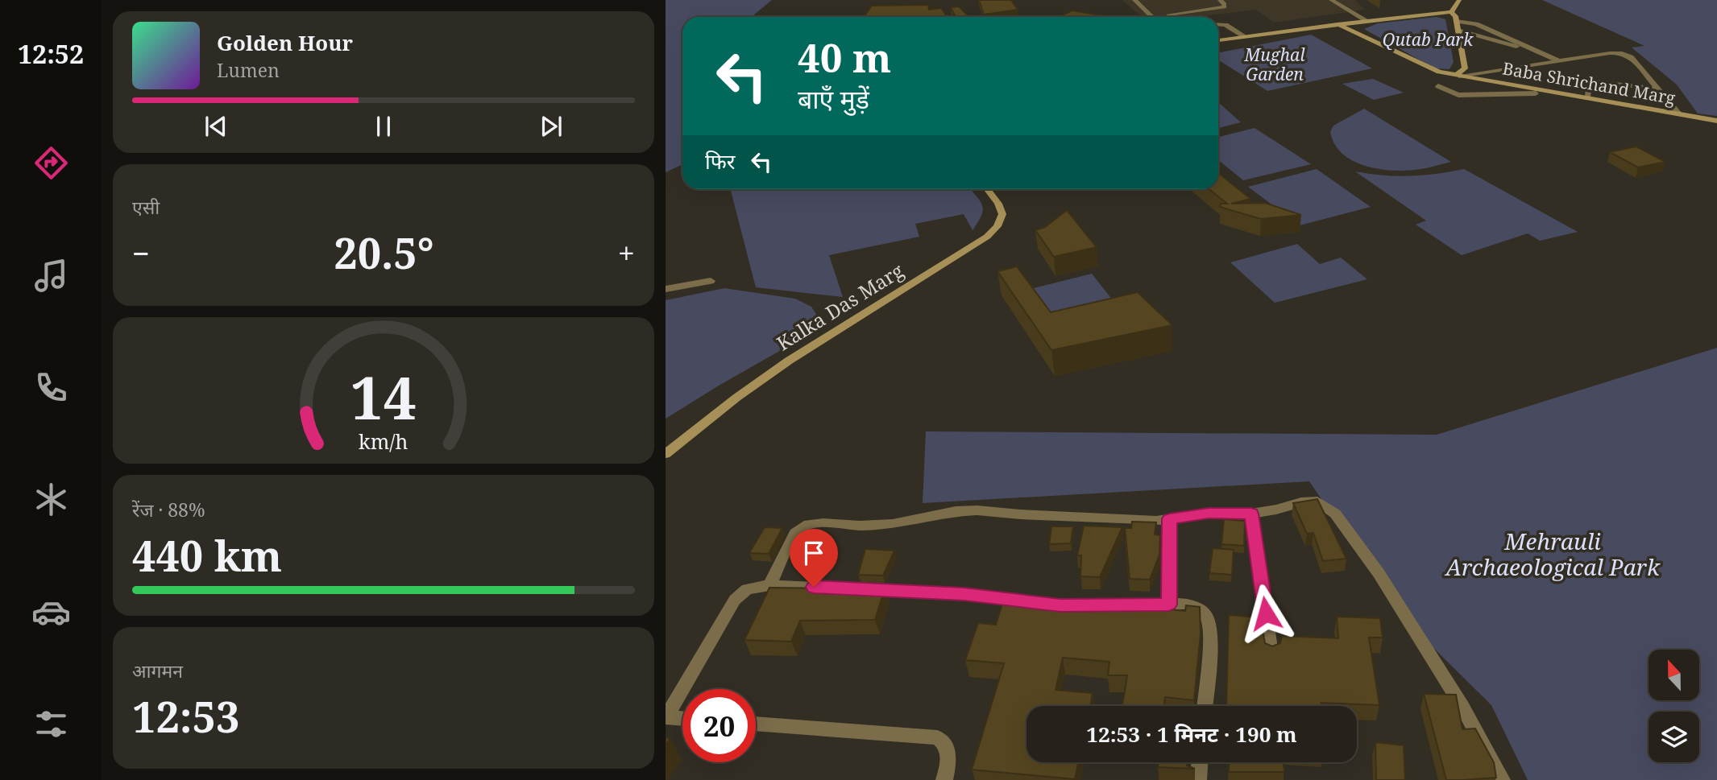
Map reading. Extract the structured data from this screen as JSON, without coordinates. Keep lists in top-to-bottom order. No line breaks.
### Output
{"streets":{"street":["Baba Shrichand Marg","Kalka Das Marg"]},"parks":["Qutab Park","Mughal Garden","Mehrauli Archaeological Park"],"north":"top","page":{"tabs":"12:52","turn":["40 m","बाएँ मुड़ें"],"song":["Golden Hour","Lumen"],"then":"फिर","tile":["एसी",["रेंज · 88%","440 km"],["आगमन","12:53"]],"heat":["−","20.5°","+"],"limit":"20","trip":"12:53 · 1 मिनट · 190 m","gauge":["14","km/h"]}}
